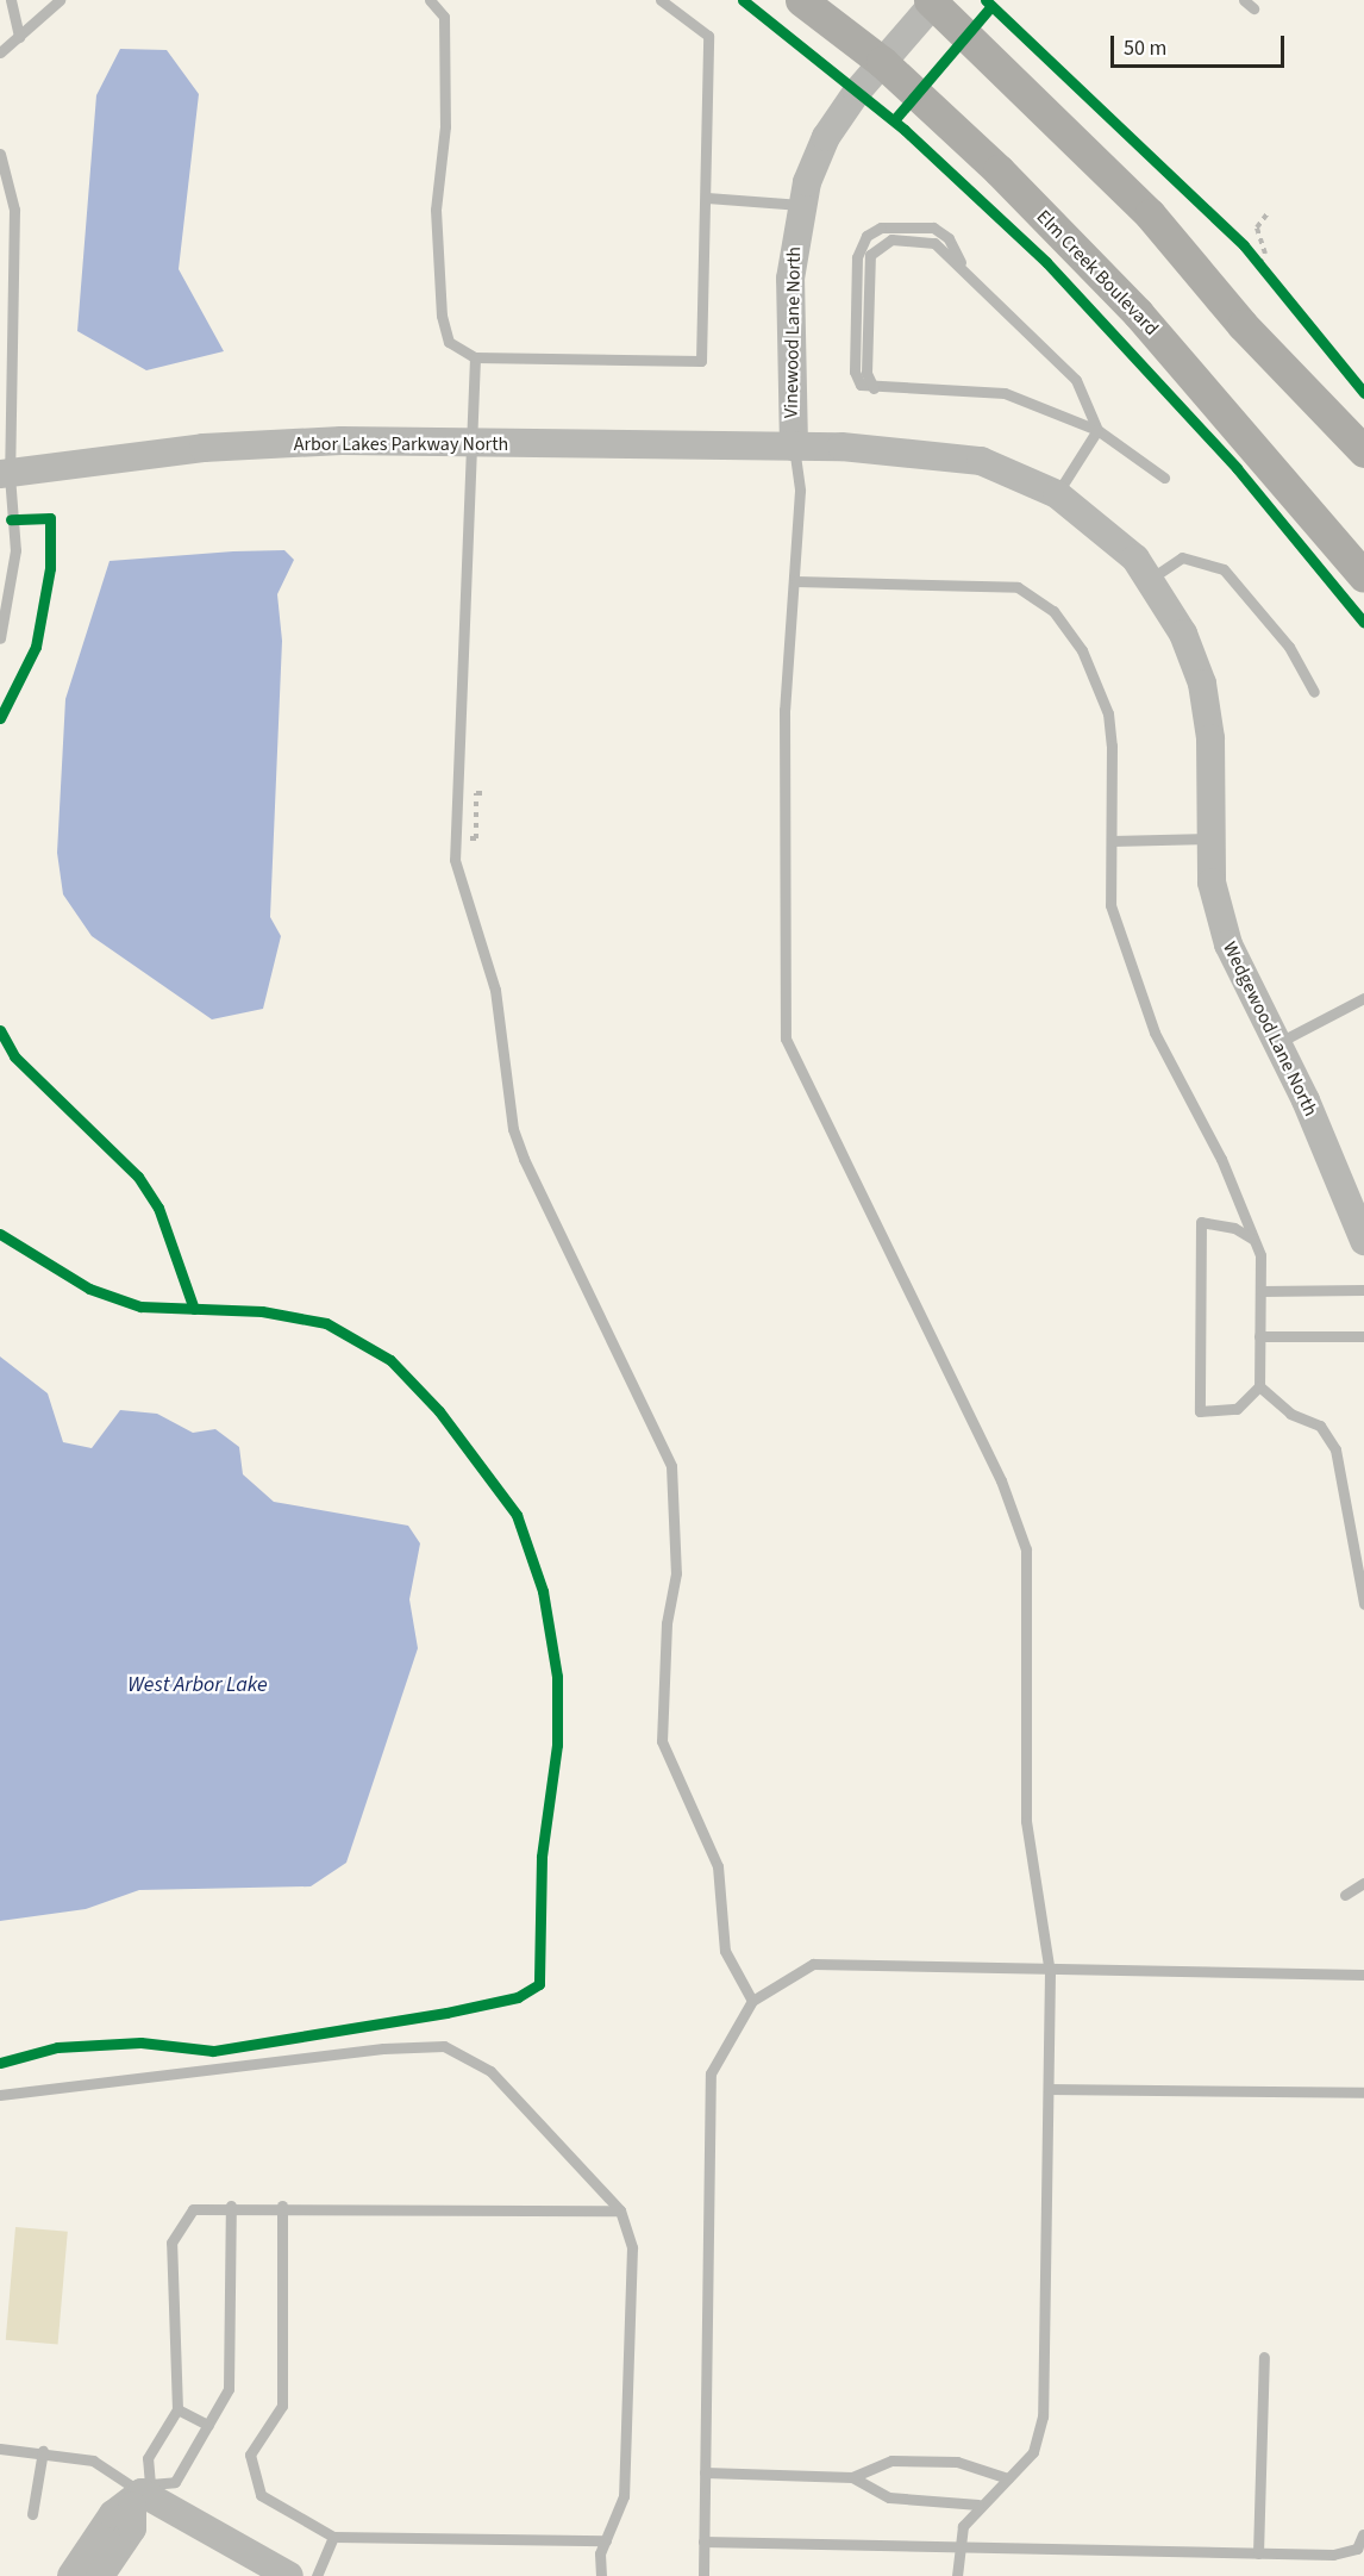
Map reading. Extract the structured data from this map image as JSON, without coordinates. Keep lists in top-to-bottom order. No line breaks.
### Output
{"streets":{"main road":["Elm Creek Boulevard"],"street":["Vinewood Lane North","Arbor Lakes Parkway North","Wedgewood Lane North"]},"crossings":[["Elm Creek Boulevard","Vinewood Lane North"],["Vinewood Lane North","Arbor Lakes Parkway North"],["Vinewood Lane North","Wedgewood Lane North"],["Arbor Lakes Parkway North","Wedgewood Lane North"]],"water":["West Arbor Lake"],"scale_bar":"50 m"}
